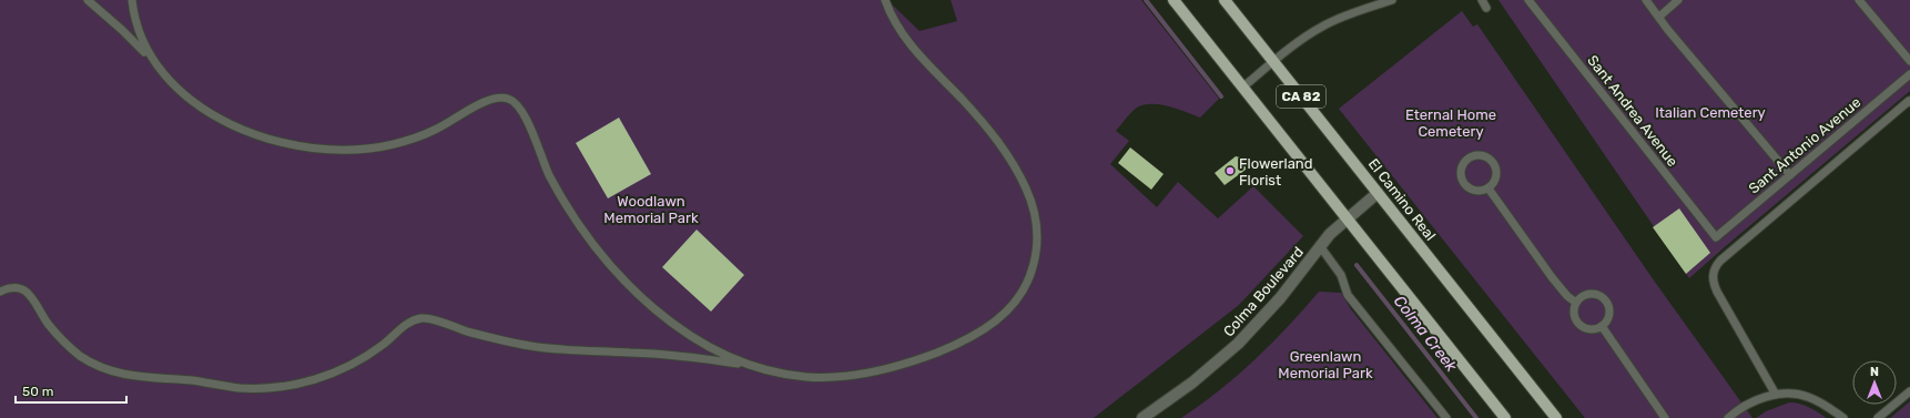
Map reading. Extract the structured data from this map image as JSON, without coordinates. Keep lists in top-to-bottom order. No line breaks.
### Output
{"streets":{"main road":["CA 82","El Camino Real"],"street":["Colma Boulevard"],"lane":["Sant Andrea Avenue","Sant Antonio Avenue"]},"crossings":[["CA 82","Colma Boulevard"],["Sant Andrea Avenue","Sant Antonio Avenue"],["El Camino Real","Colma Boulevard"]],"water":["Colma Creek"],"parks":["Italian Cemetery","Eternal Home Cemetery","Woodlawn Memorial Park","Greenlawn Memorial Park"],"places":["Flowerland Florist"],"scale_bar":"50 m","north":"top"}
